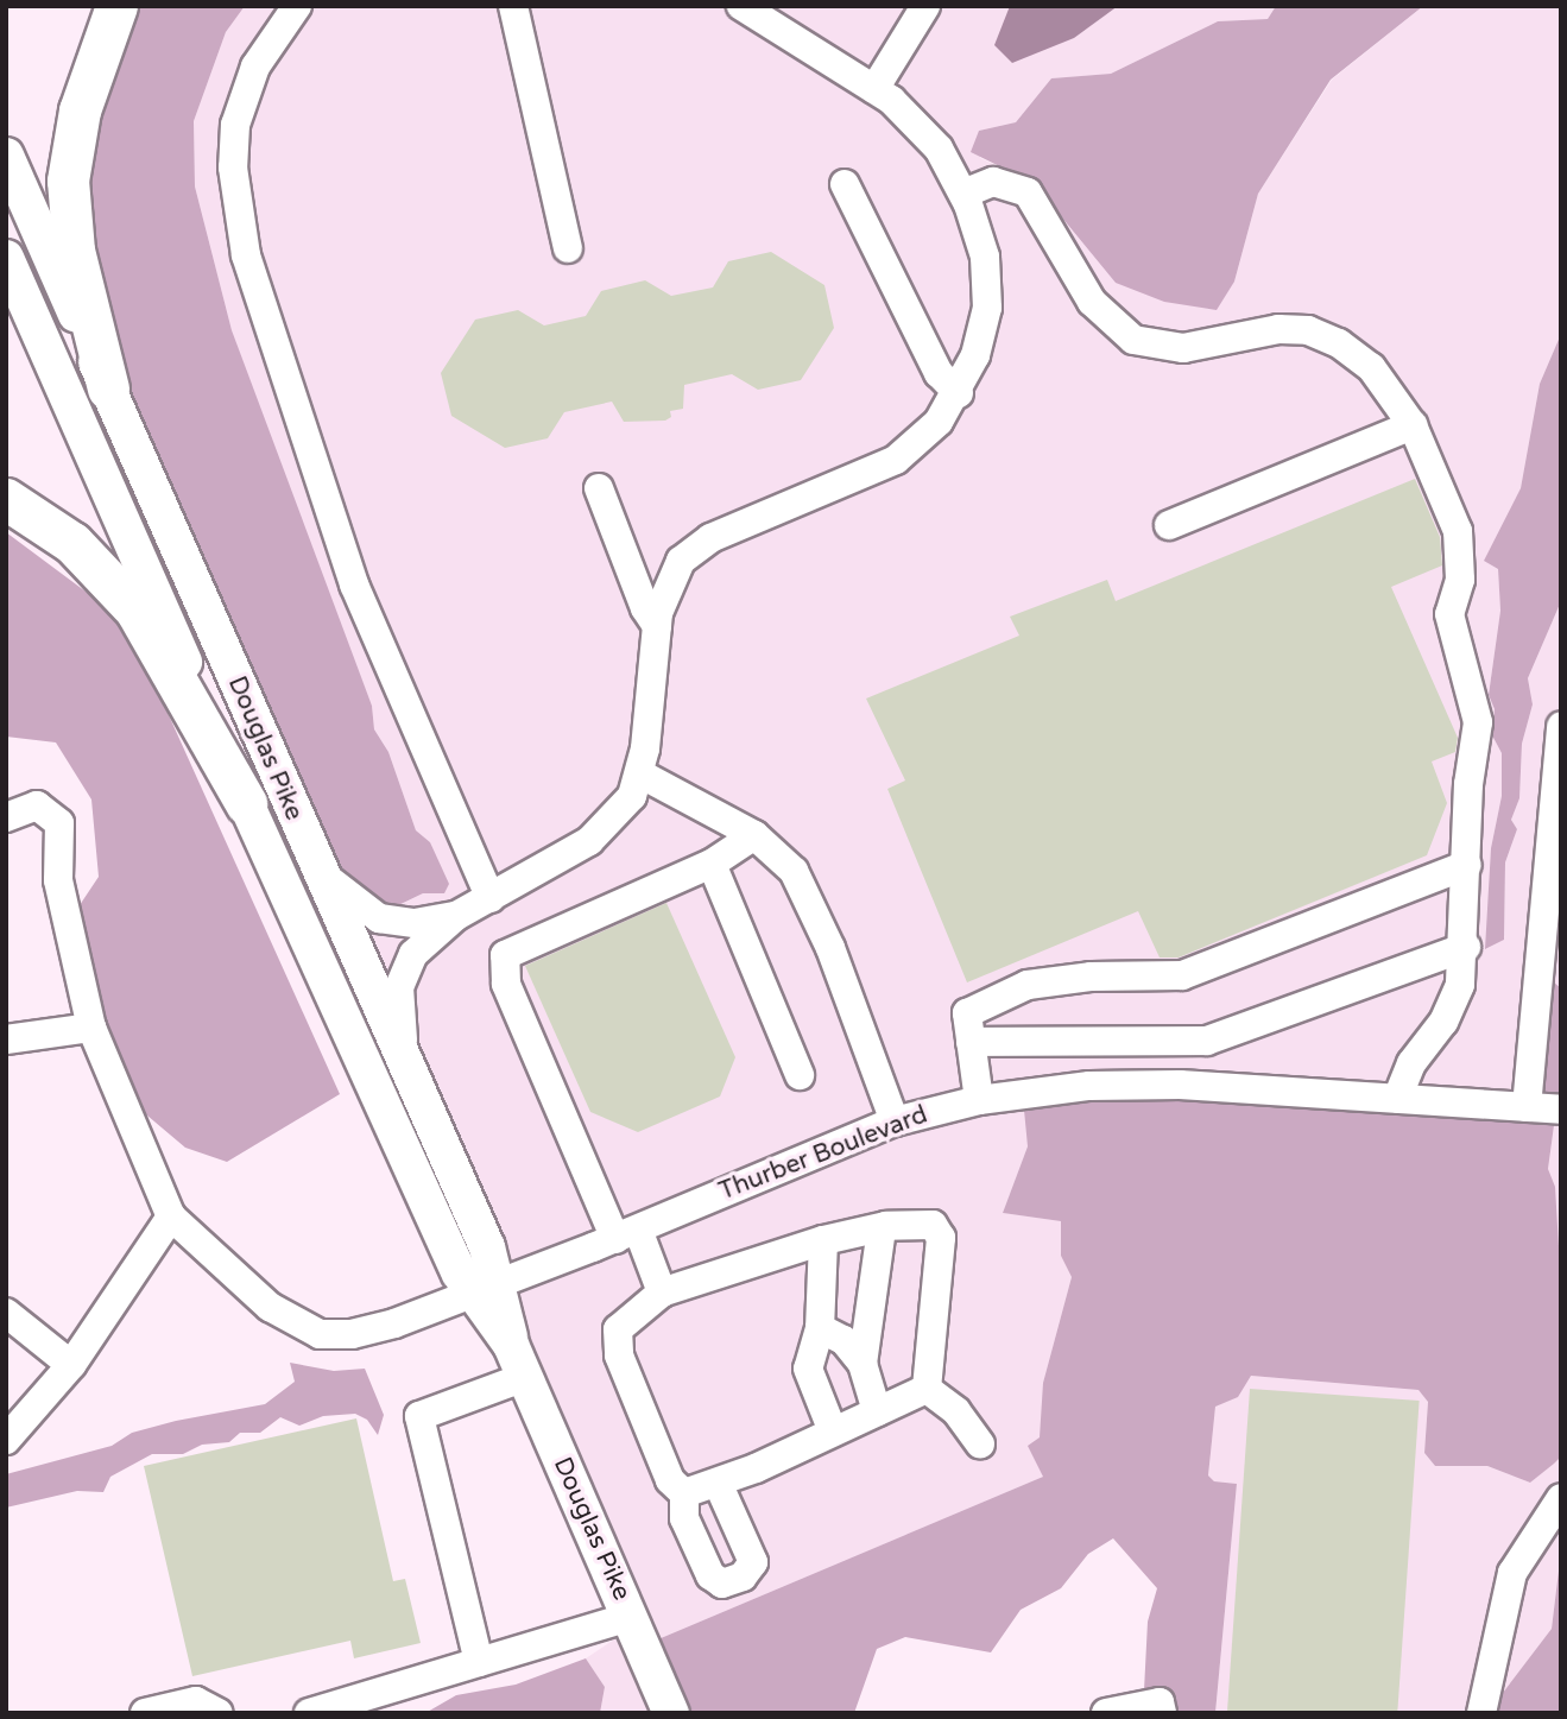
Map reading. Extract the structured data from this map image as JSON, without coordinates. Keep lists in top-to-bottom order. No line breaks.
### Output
{"streets":{"main road":["Douglas Pike"],"street":["Thurber Boulevard"]},"crossings":[["Douglas Pike","Thurber Boulevard"]]}
